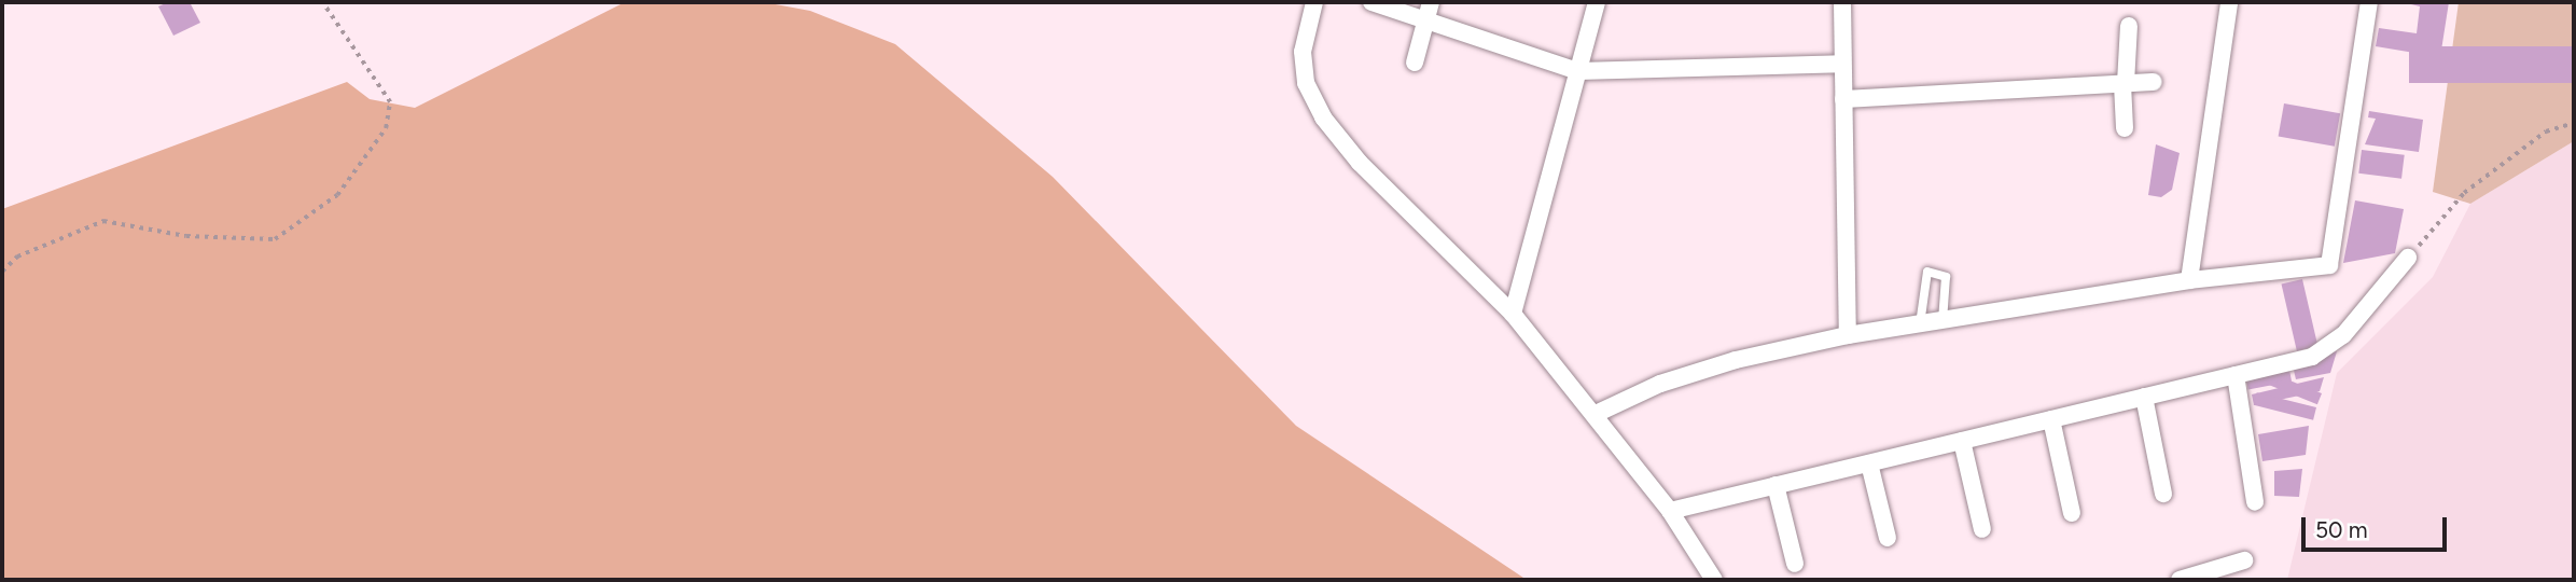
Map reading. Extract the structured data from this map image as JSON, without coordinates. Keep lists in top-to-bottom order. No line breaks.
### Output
{"scale_bar":"50 m"}
